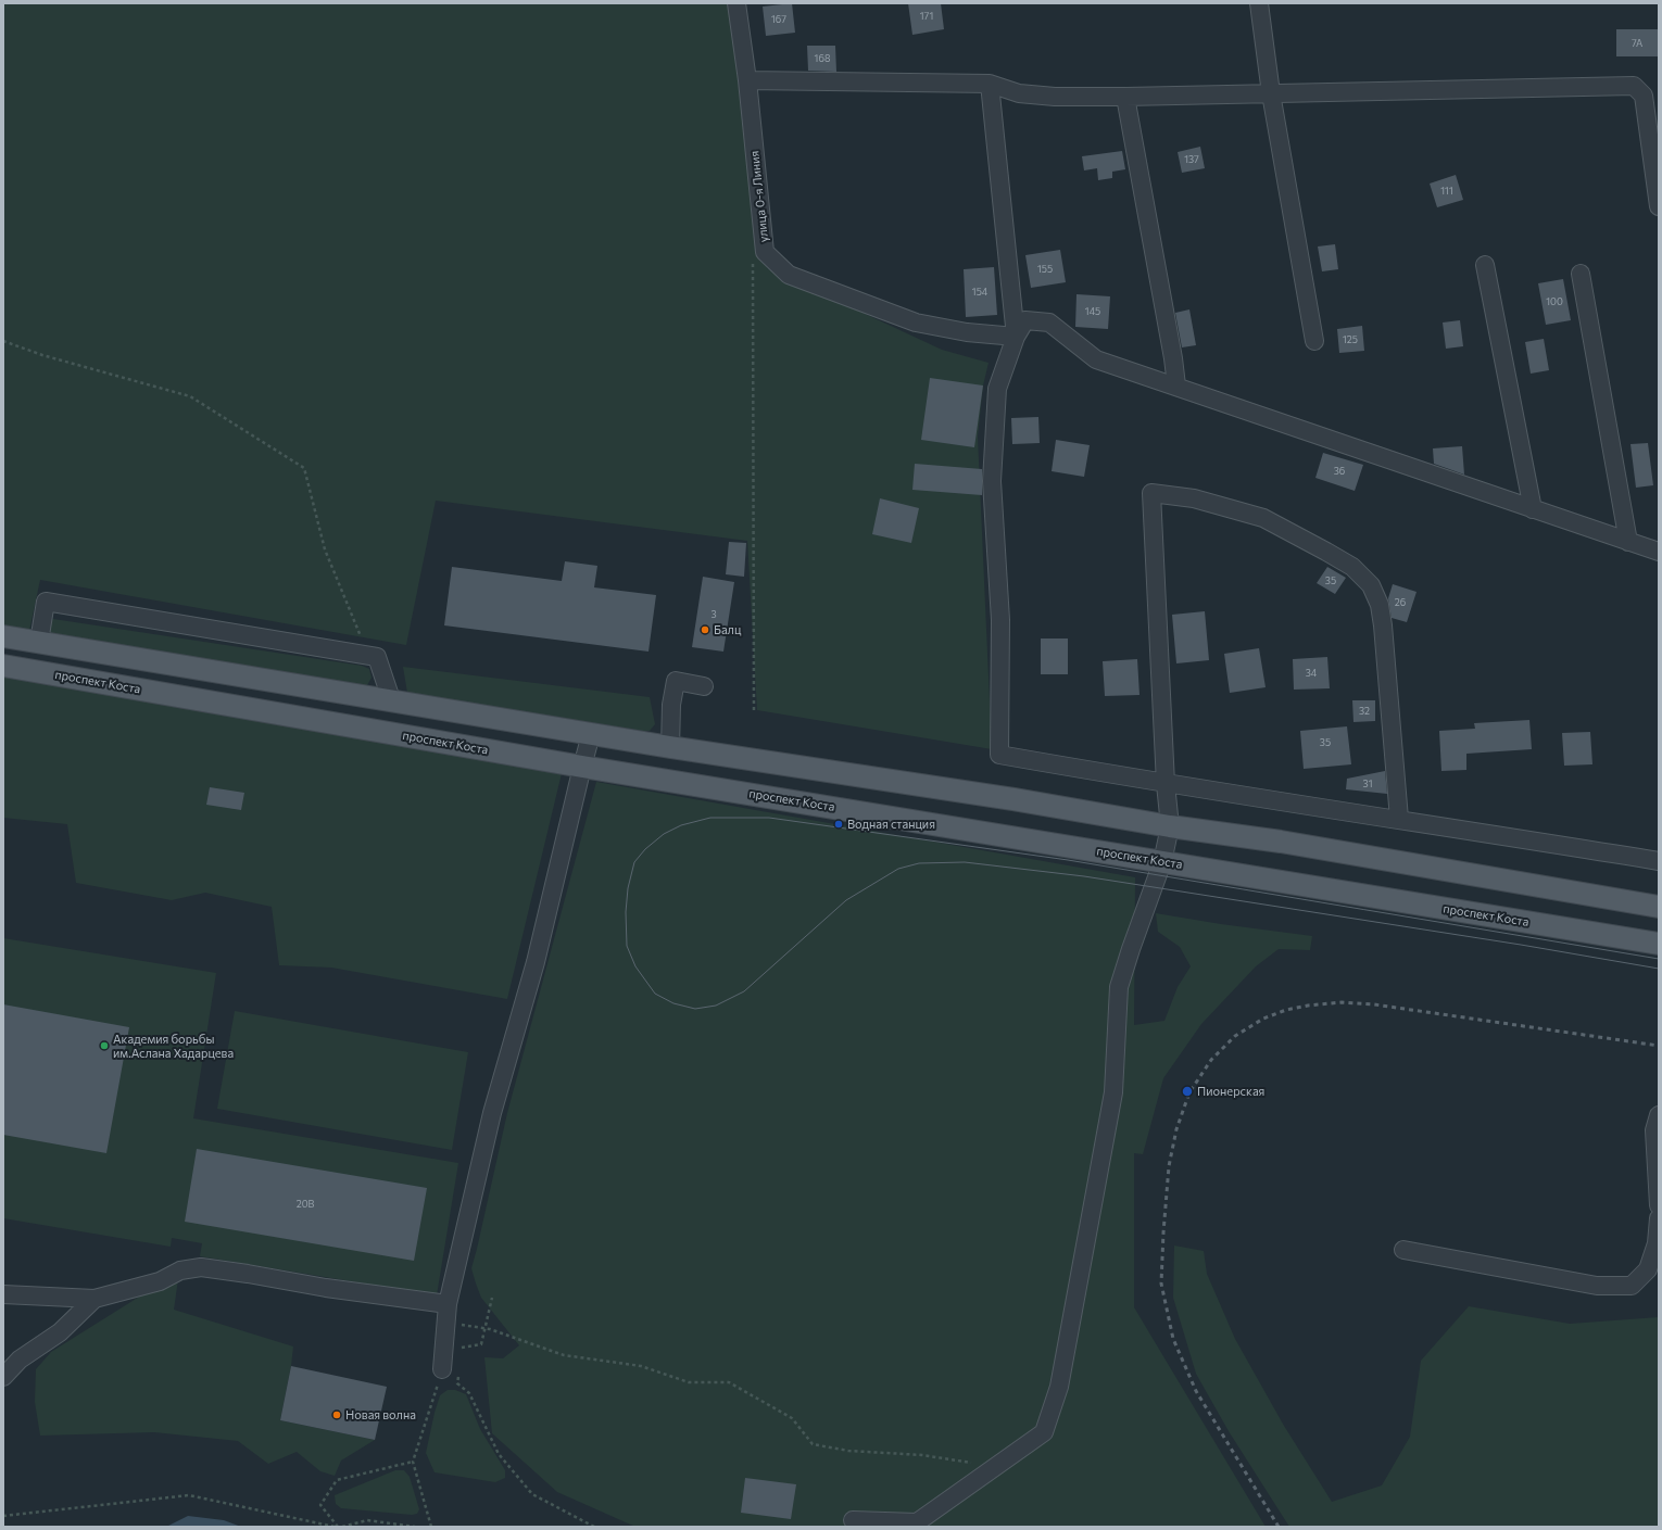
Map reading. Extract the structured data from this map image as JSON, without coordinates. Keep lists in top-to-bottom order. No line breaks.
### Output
{"streets":{"main road":["проспект Коста"],"street":["улица 0-я Линия"]},"places":["Балц","Водная станция","Академия борьбы им.Аслана Хадарцева","Пионерская","Новая волна"],"house_numbers":["171","167","7А","168","137","111","155","154","100","145","125","36","35","26","3","34","32","35","31","20В"]}
